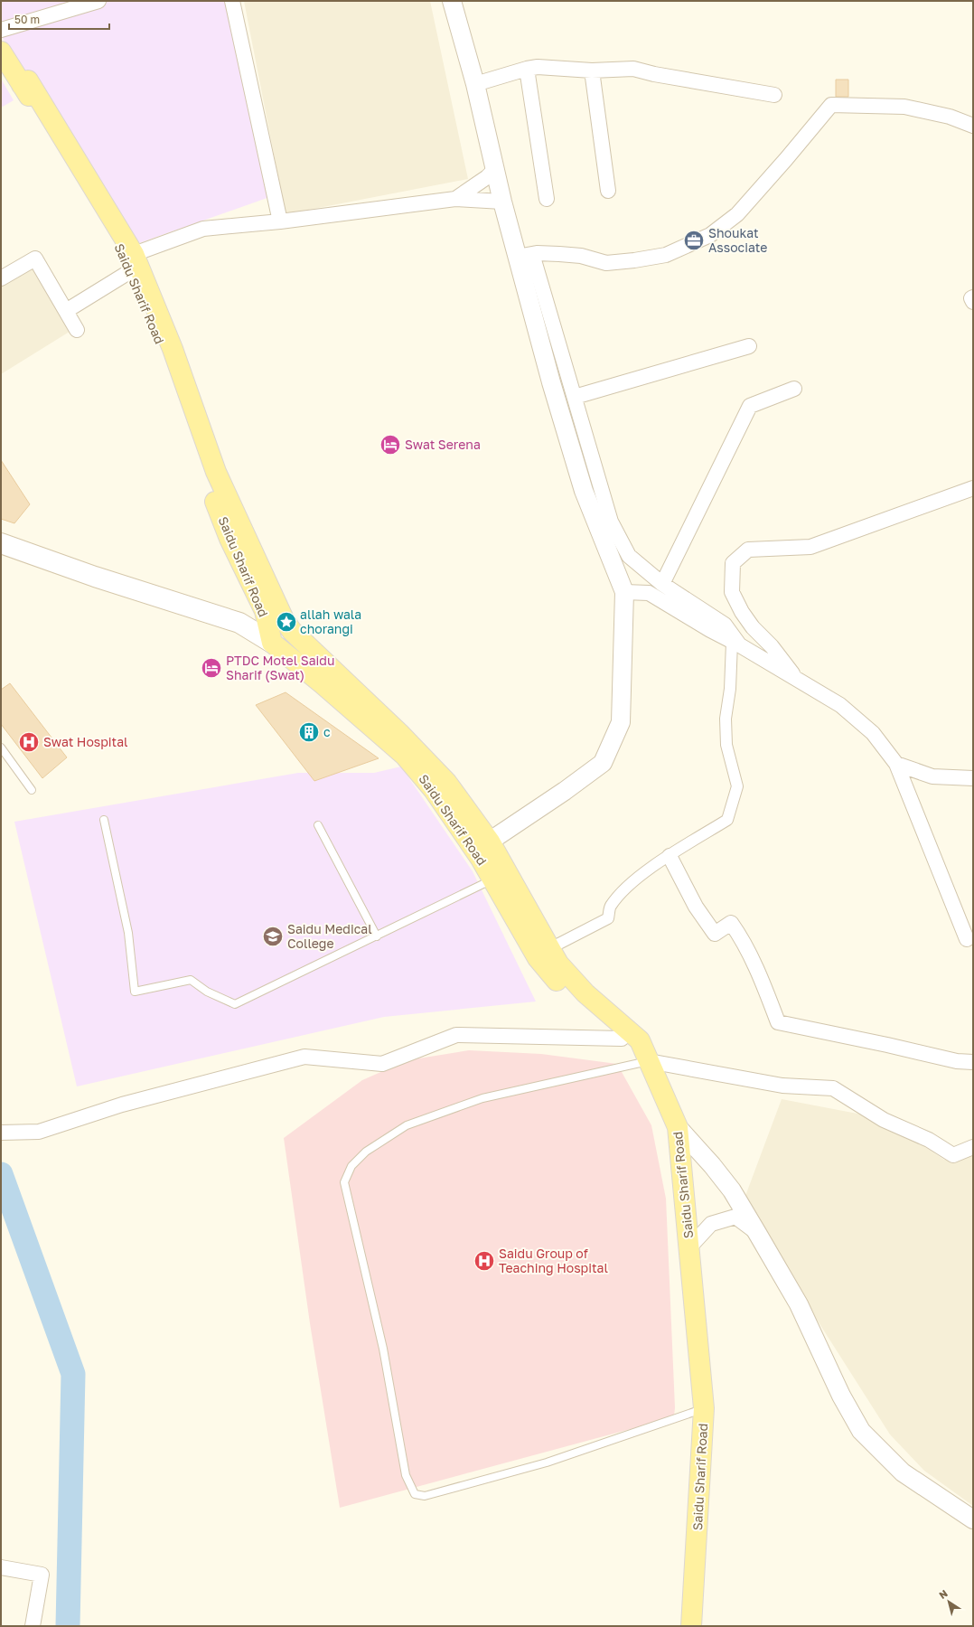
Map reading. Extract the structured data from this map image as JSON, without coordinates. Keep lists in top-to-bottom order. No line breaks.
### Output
{"streets":{"main road":["Saidu Sharif Road"]},"places":{"office":["Shoukat Associate"],"hotel":["Swat Serena","PTDC Motel Saidu Sharif (Swat)"],"place":["allah wala chorangi"],"building":["c"],"hospital":["Swat Hospital","Saidu Group of Teaching Hospital"],"school or university":["Saidu Medical College"]},"scale_bar":"50 m","north":"top left"}
